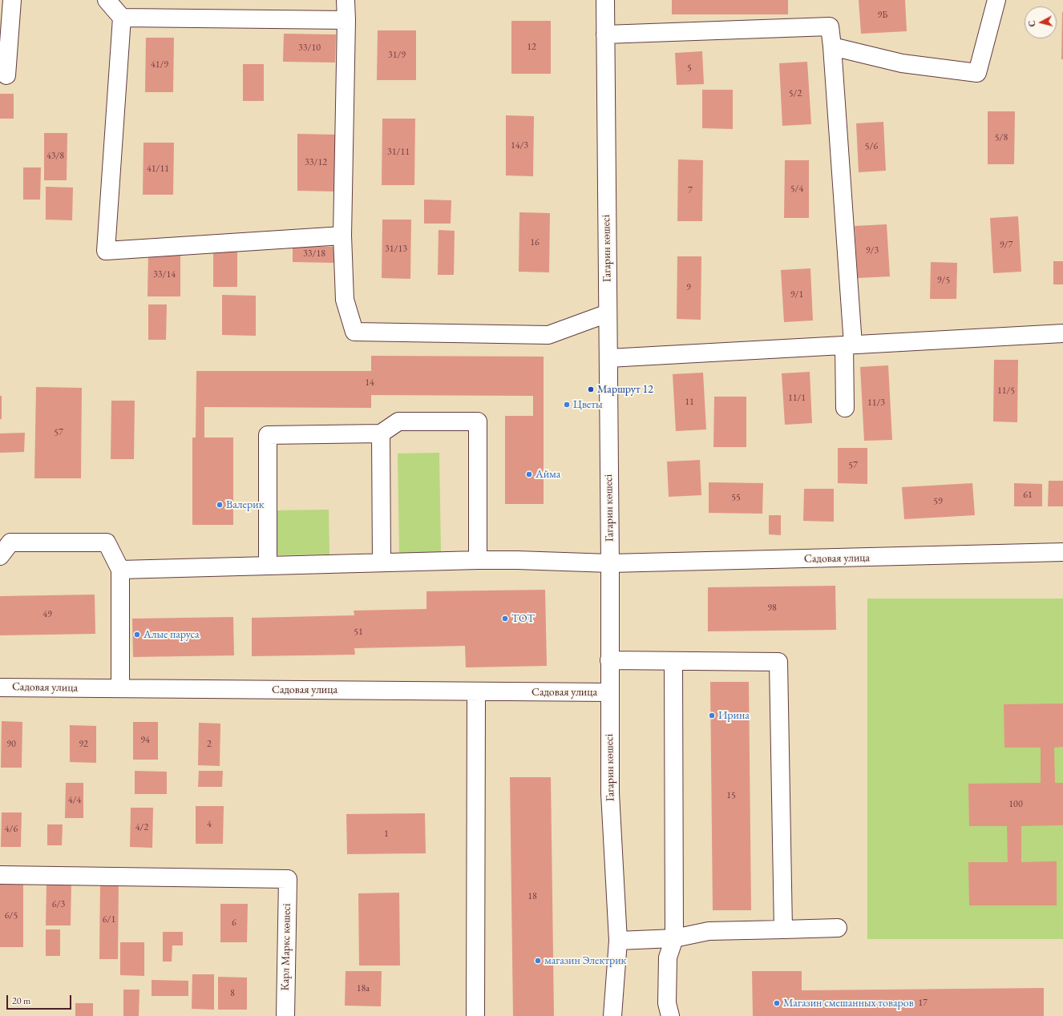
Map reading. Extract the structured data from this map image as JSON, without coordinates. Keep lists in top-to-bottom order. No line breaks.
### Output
{"streets":{"street":["Гагарин көшесі","Садовая улица","Карл Маркс көшесі"]},"crossings":[["Гагарин көшесі","Садовая улица"]],"places":["Маршрут 12","Цветы","Айма","Валерик","ТОТ","Алые паруса","Ирина","магазин Электрик","Магазин смешанных товаров"],"house_numbers":["9Б","12","33/10","31/9","41/9","5","5/2","5/8","14/3","5/6","31/11","43/8","33/12","41/11","5/4","7","16","9/7","31/13","9/3","33/18","33/14","9/5","9","9/1","14","11/5","11/1","11","11/3","57","57","61","55","59","98","49","51","94","90","92","2","15","4/4","100","4","4/2","4/6","1","18","6/3","6/5","6/1","6","18а","8","17"],"scale_bar":"20 m","north":"left"}
